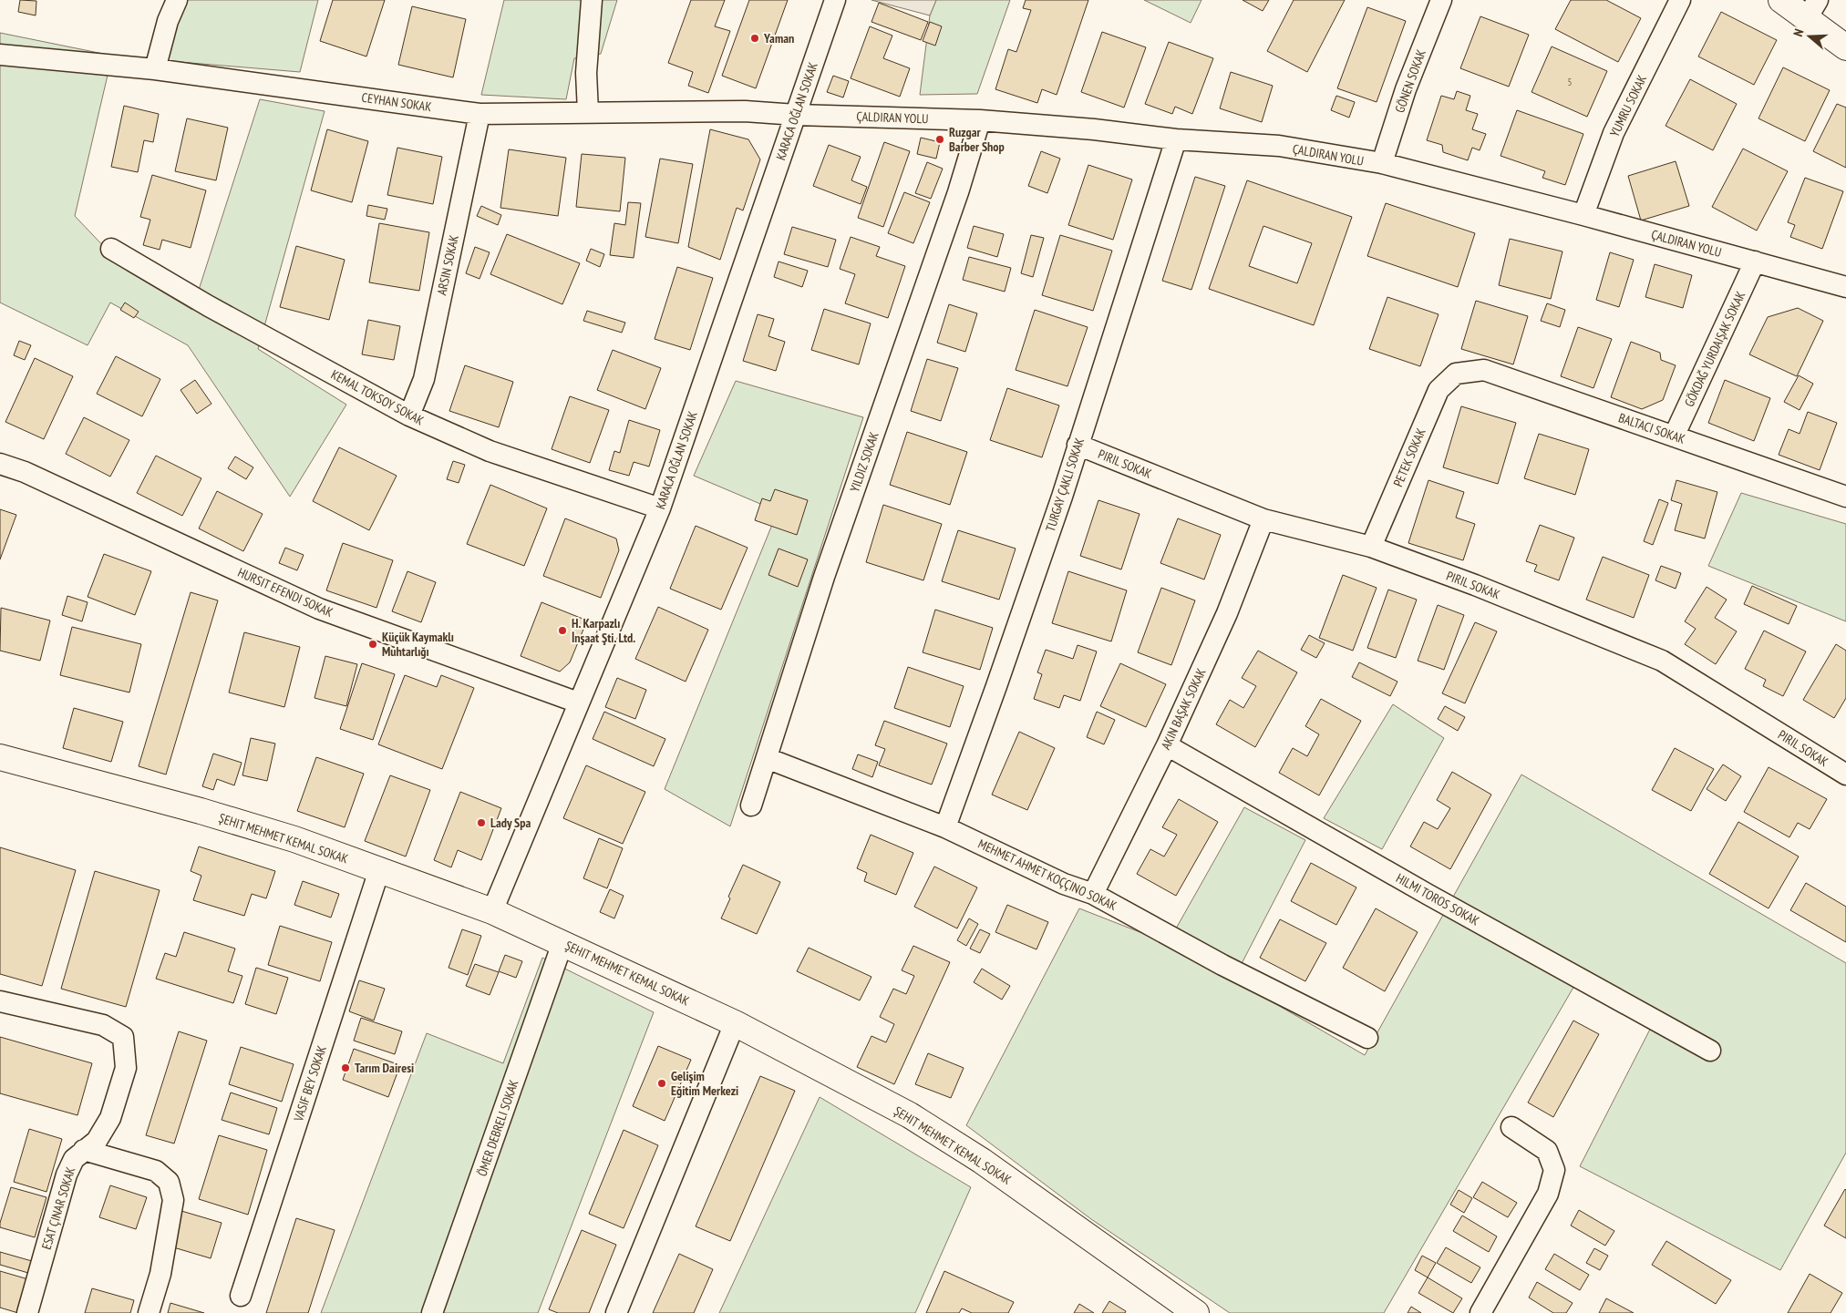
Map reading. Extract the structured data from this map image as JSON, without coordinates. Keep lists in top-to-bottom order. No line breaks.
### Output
{"streets":{"street":["GÖNEN SOKAK","CEYHAN SOKAK","YUMRU SOKAK","KARACA OĞLAN SOKAK","KEMAL TOKSOY SOKAK","PETEK SOKAK","ŞEHIT MEHMET KEMAL SOKAK","HILMI TOROS SOKAK","ÖMER DEBRELI SOKAK"]},"crossings":[["GÖNEN SOKAK","CEYHAN SOKAK"],["CEYHAN SOKAK","YUMRU SOKAK"],["CEYHAN SOKAK","KARACA OĞLAN SOKAK"],["KARACA OĞLAN SOKAK","KEMAL TOKSOY SOKAK"],["KARACA OĞLAN SOKAK","ŞEHIT MEHMET KEMAL SOKAK"],["ŞEHIT MEHMET KEMAL SOKAK","ÖMER DEBRELI SOKAK"]],"places":["Yaman","Ruzgar Barber Shop","H. Karpazlı İnşaat Şti. Ltd.","Küçük Kaymaklı Muhtarlığı","Lady Spa","Tarım Dairesi","Gelişim Eğitim Merkezi"],"house_numbers":["5"],"north":"left"}
